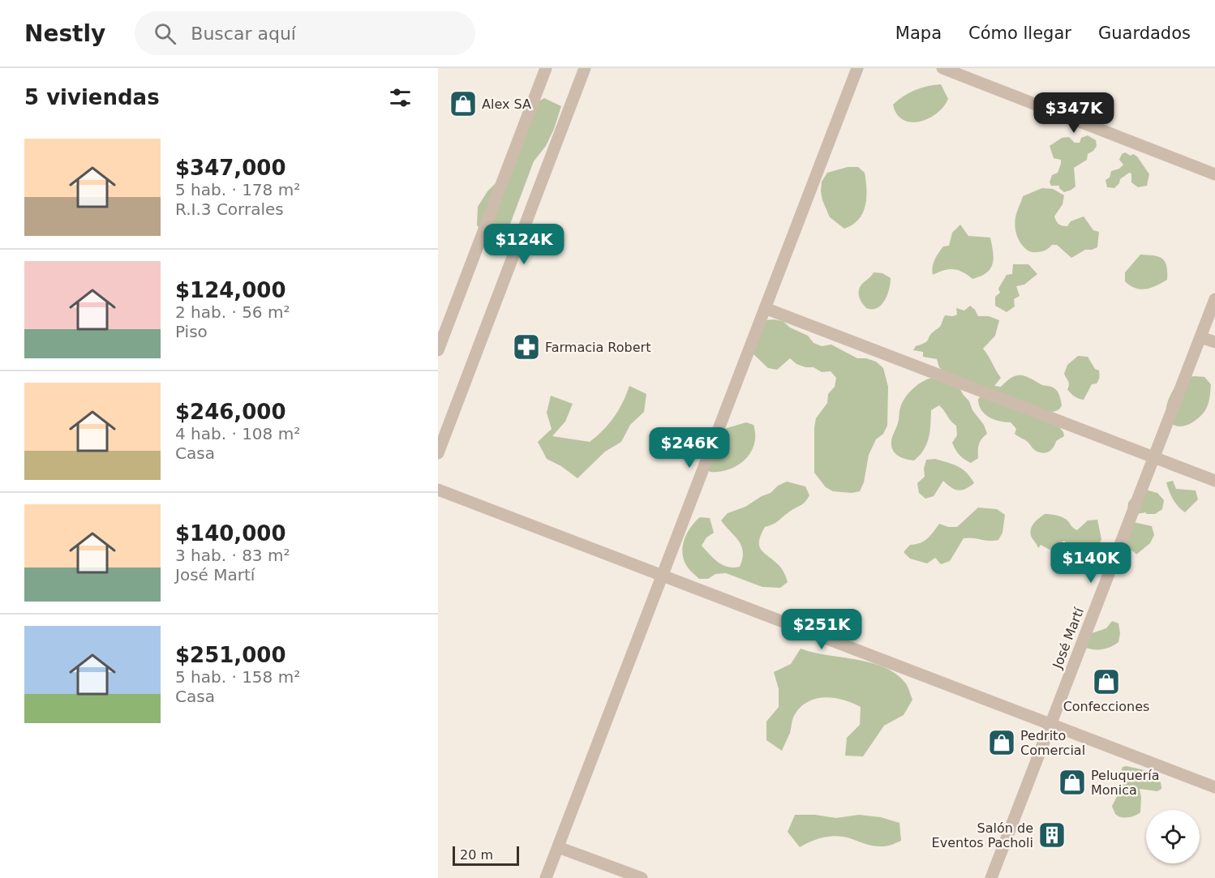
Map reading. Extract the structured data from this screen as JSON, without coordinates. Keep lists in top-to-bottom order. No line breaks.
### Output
{"streets":{"street":["José Martí"]},"places":{"shop":["Alex SA","Confecciones","Pedrito Comercial","Peluquería Monica"],"pharmacy":["Farmacia Robert"],"building":["Salón de Eventos Pacholi"]},"scale_bar":"20 m","page":{"header":"Nestly","search":"Buscar aquí","nav":["Mapa","Cómo llegar","Guardados"],"heading":"5 viviendas","price":["$347K","$124K","$246K","$140K","$251K"],"list":[{"name":"$347,000","note":"5 hab. · 178 m² · R.I.3 Corrales"},{"name":"$124,000","note":"2 hab. · 56 m² · Piso"},{"name":"$246,000","note":"4 hab. · 108 m² · Casa"},{"name":"$140,000","note":"3 hab. · 83 m² · José Martí"},{"name":"$251,000","note":"5 hab. · 158 m² · Casa"}],"scale":"20 m"}}
